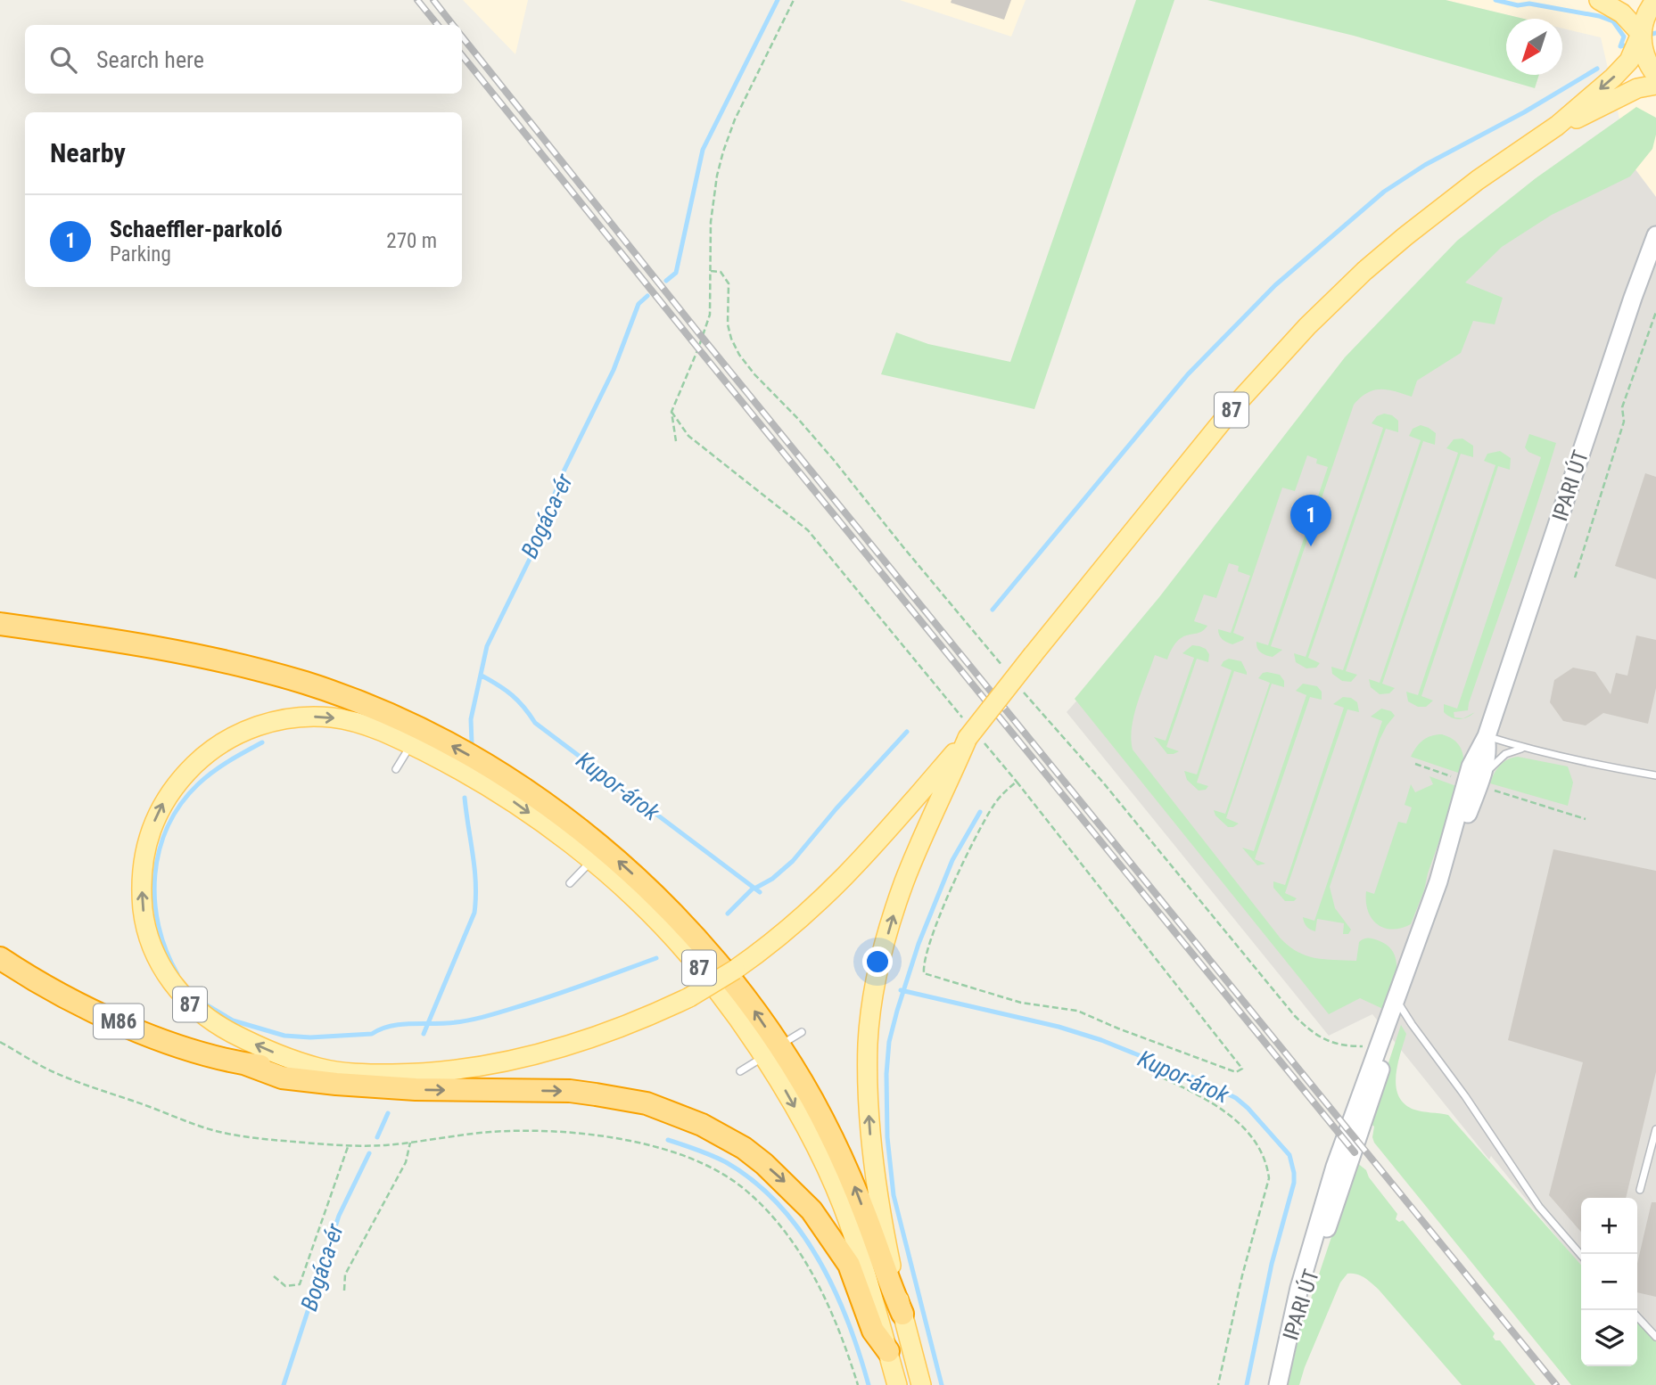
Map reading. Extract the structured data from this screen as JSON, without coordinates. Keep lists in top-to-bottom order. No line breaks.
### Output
{"streets":{"highway":["M86"],"main road":["87"],"street":["IPARI ÚT"]},"crossings":[["87","M86"]],"water":["Bogáca-ér","Kupor-árok"],"north":"bottom left","page":{"search":"Search here","heading":"Nearby","list":[{"mark":"1","name":"Schaeffler-parkoló","note":"Parking","value":"270 m"}],"pins":"1","map_buttons":["+","−"]}}
